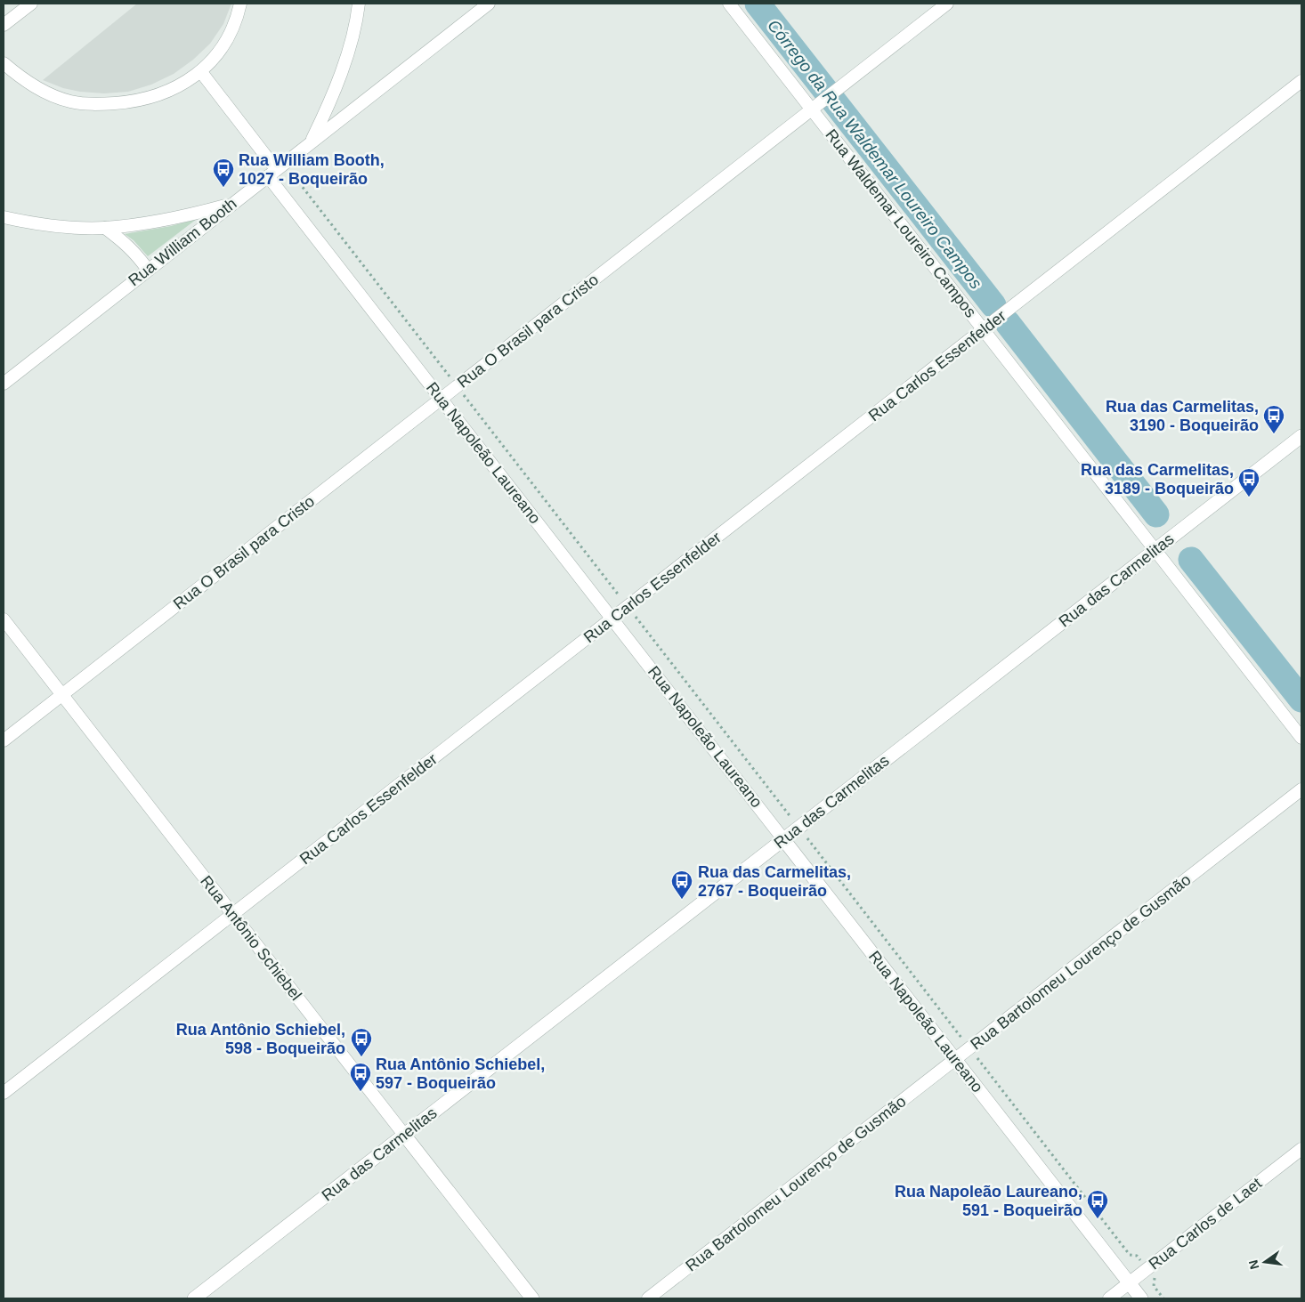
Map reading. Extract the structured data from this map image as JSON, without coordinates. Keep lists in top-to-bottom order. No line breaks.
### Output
{"streets":{"street":["Rua Waldemar Loureiro Campos","Rua William Booth","Rua O Brasil para Cristo","Rua Carlos Essenfelder","Rua Napoleão Laureano","Rua das Carmelitas","Rua Antônio Schiebel","Rua Bartolomeu Lourenço de Gusmão","Rua Carlos de Laet"]},"crossings":[["Rua Waldemar Loureiro Campos","Rua O Brasil para Cristo"],["Rua Waldemar Loureiro Campos","Rua Carlos Essenfelder"],["Rua Waldemar Loureiro Campos","Rua das Carmelitas"],["Rua William Booth","Rua Napoleão Laureano"],["Rua O Brasil para Cristo","Rua Napoleão Laureano"],["Rua O Brasil para Cristo","Rua Antônio Schiebel"],["Rua Carlos Essenfelder","Rua Napoleão Laureano"],["Rua Carlos Essenfelder","Rua Antônio Schiebel"],["Rua Napoleão Laureano","Rua das Carmelitas"],["Rua Napoleão Laureano","Rua Bartolomeu Lourenço de Gusmão"],["Rua Napoleão Laureano","Rua Carlos de Laet"],["Rua das Carmelitas","Rua Antônio Schiebel"]],"water":["Córrego da Rua Waldemar Loureiro Campos"],"places":{"bus stop":["Rua William Booth, 1027 - Boqueirão","Rua das Carmelitas, 3190 - Boqueirão","Rua das Carmelitas, 3189 - Boqueirão","Rua das Carmelitas, 2767 - Boqueirão","Rua Antônio Schiebel, 598 - Boqueirão","Rua Antônio Schiebel, 597 - Boqueirão","Rua Napoleão Laureano, 591 - Boqueirão"]},"north":"left"}
